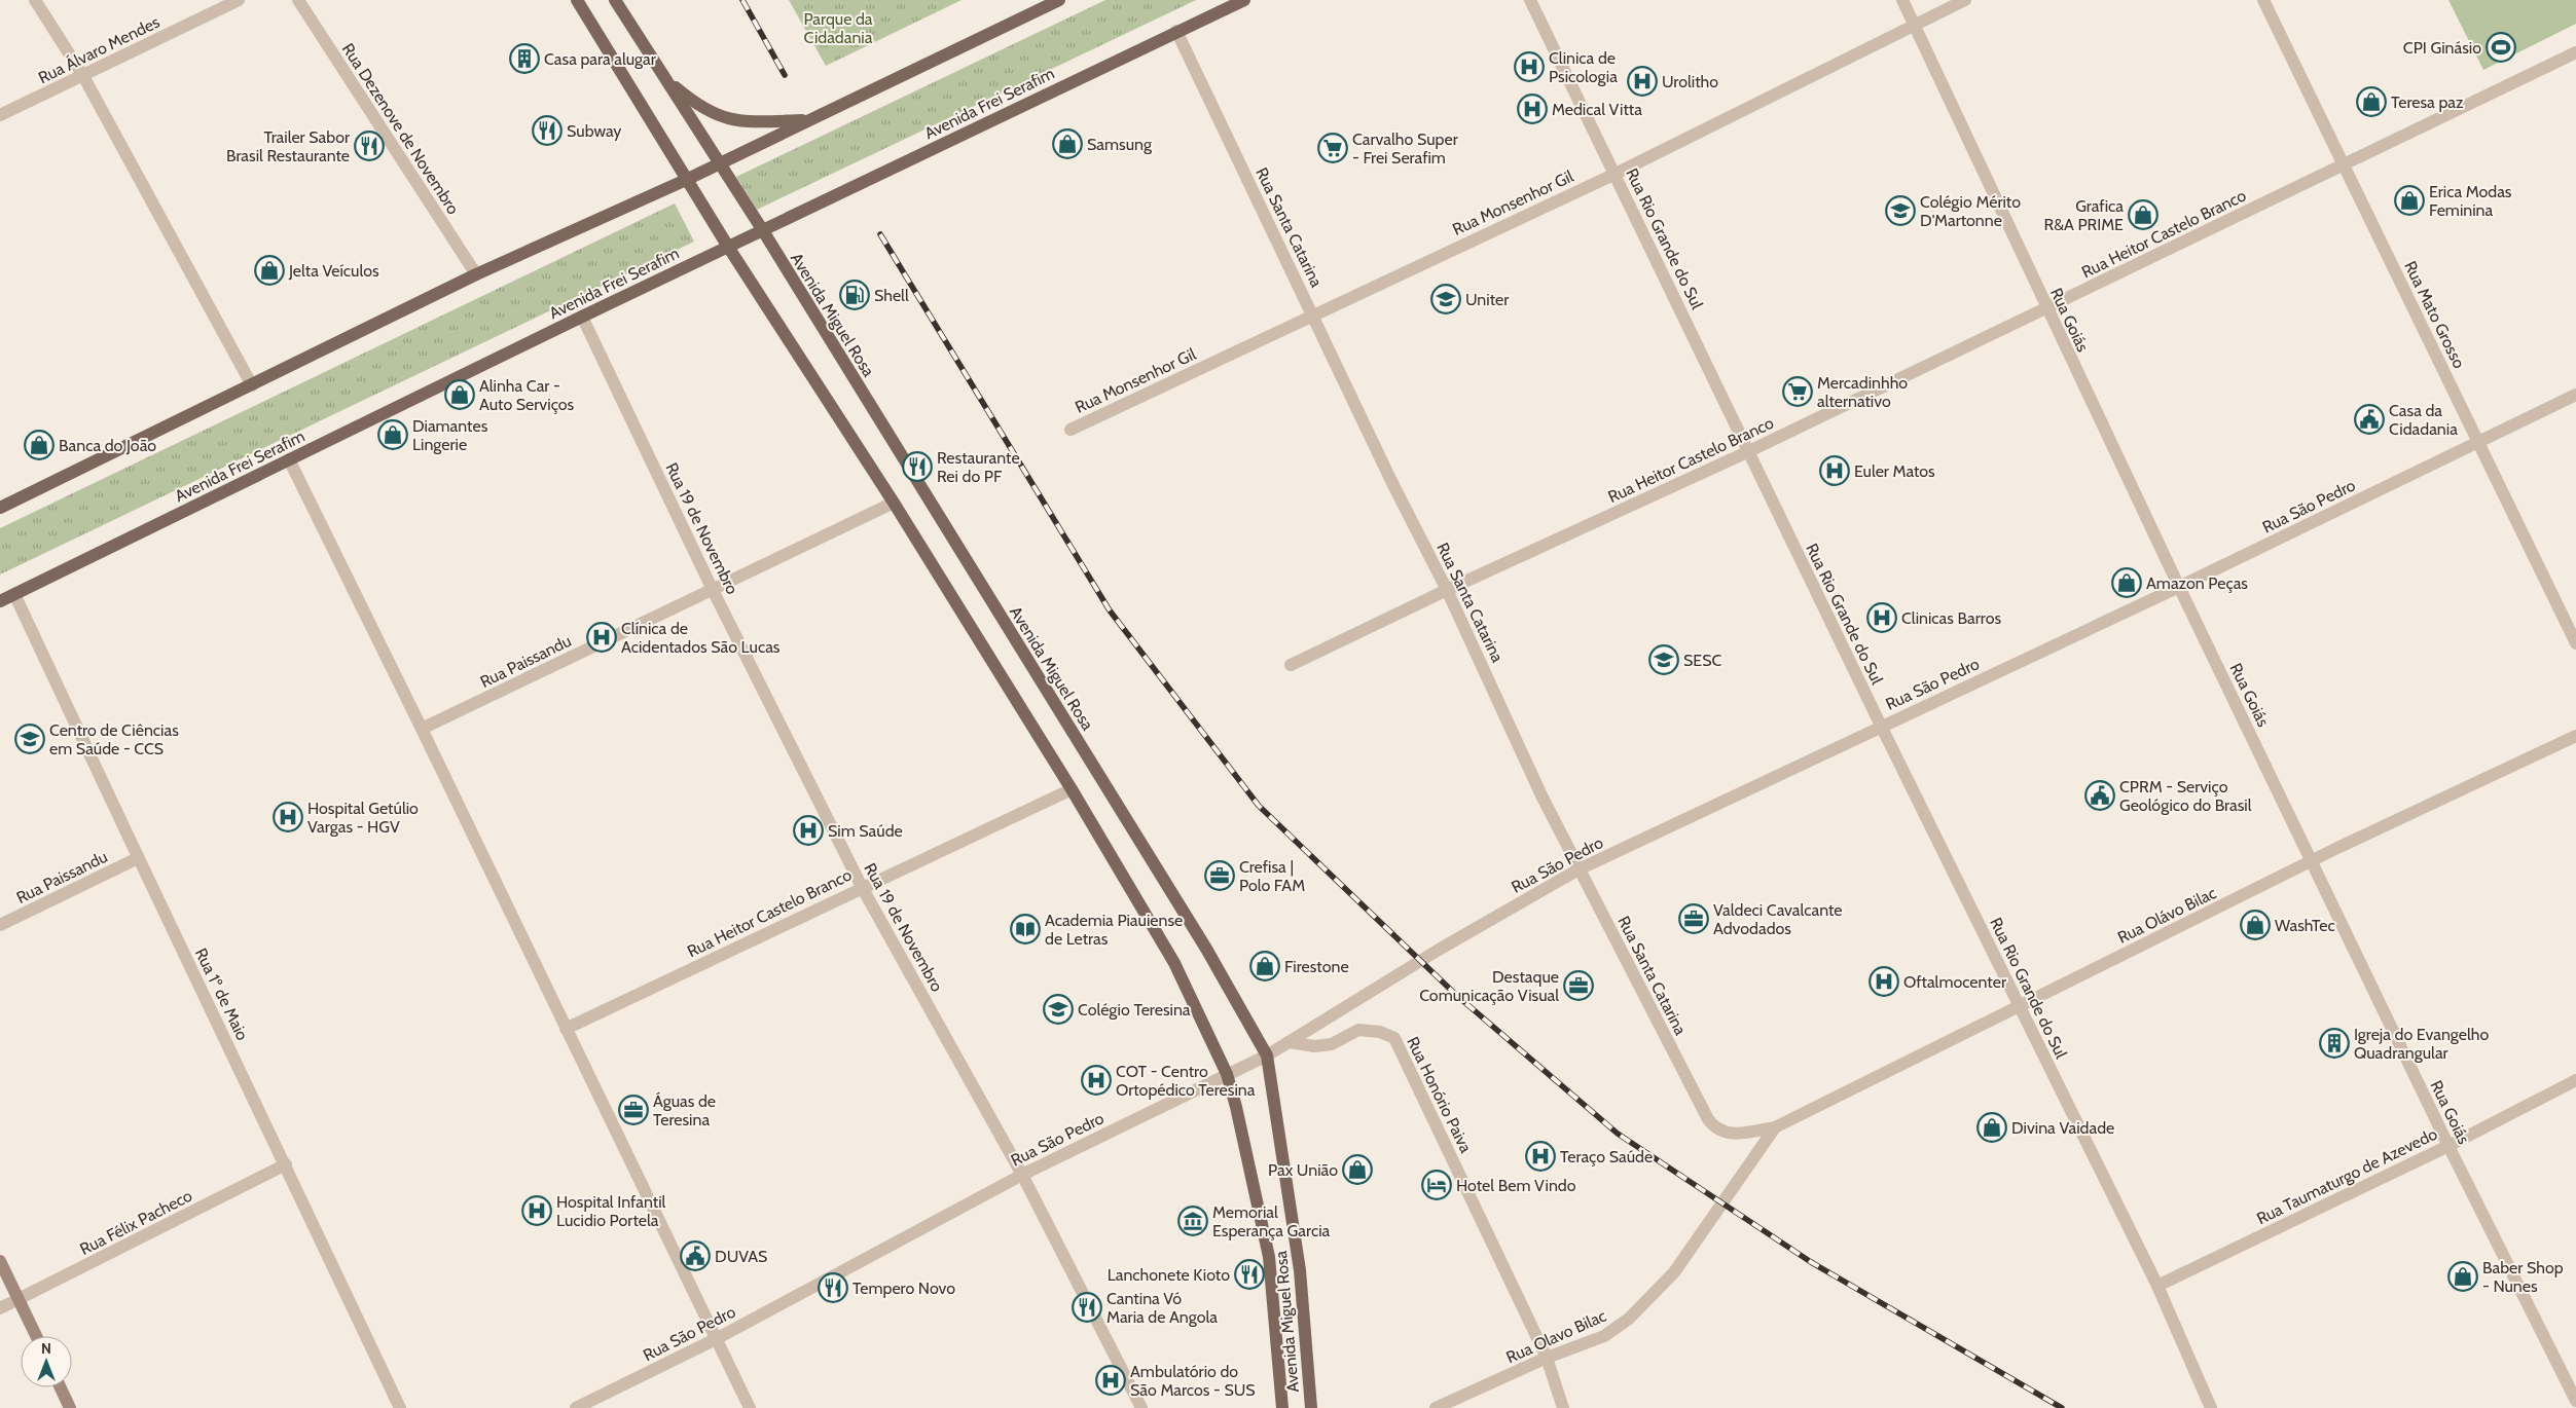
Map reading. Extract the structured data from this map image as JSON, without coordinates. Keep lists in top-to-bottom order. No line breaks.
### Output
{"streets":{"main road":["Avenida Frei Serafim","Avenida Miguel Rosa"],"street":["Rua Álvaro Mendes","Rua Dezenove de Novembro","Rua Monsenhor Gil","Rua Santa Catarina","Rua Heitor Castelo Branco","Rua Rio Grande do Sul","Rua Mato Grosso","Rua Goiás","Rua São Pedro","Rua 19 de Novembro","Rua Paissandu","Rua Olávo Bilac","Rua 1º de Maio","Rua Honório Paiva","Rua Taumaturgo de Azevedo","Rua Félix Pacheco","Rua Olavo Bilac"]},"crossings":[["Avenida Frei Serafim","Rua Santa Catarina"],["Avenida Frei Serafim","Avenida Miguel Rosa"],["Avenida Frei Serafim","Rua 19 de Novembro"],["Avenida Frei Serafim","Rua 1º de Maio"],["Rua Monsenhor Gil","Rua Santa Catarina"],["Rua Monsenhor Gil","Rua Rio Grande do Sul"],["Rua Monsenhor Gil","Rua Goiás"],["Rua Santa Catarina","Rua Heitor Castelo Branco"],["Rua Santa Catarina","Rua São Pedro"],["Rua Santa Catarina","Rua Olávo Bilac"],["Rua Santa Catarina","Rua Olavo Bilac"],["Rua Heitor Castelo Branco","Rua Rio Grande do Sul"],["Rua Heitor Castelo Branco","Avenida Miguel Rosa"],["Rua Heitor Castelo Branco","Rua Mato Grosso"],["Rua Heitor Castelo Branco","Rua Goiás"],["Rua Heitor Castelo Branco","Rua 19 de Novembro"],["Rua Rio Grande do Sul","Rua São Pedro"],["Rua Rio Grande do Sul","Rua Olávo Bilac"],["Rua Rio Grande do Sul","Rua Taumaturgo de Azevedo"],["Avenida Miguel Rosa","Rua São Pedro"],["Avenida Miguel Rosa","Rua Paissandu"],["Rua Mato Grosso","Rua São Pedro"],["Rua Goiás","Rua São Pedro"],["Rua Goiás","Rua Olávo Bilac"],["Rua Goiás","Rua Taumaturgo de Azevedo"],["Rua São Pedro","Rua 19 de Novembro"],["Rua São Pedro","Rua Honório Paiva"],["Rua 19 de Novembro","Rua Paissandu"],["Rua Paissandu","Rua 1º de Maio"],["Rua Olávo Bilac","Rua Olavo Bilac"],["Rua 1º de Maio","Rua Félix Pacheco"],["Rua Honório Paiva","Rua Olavo Bilac"]],"parks":["Parque da Cidadania"],"places":{"sports":["CPI Ginásio"],"building":["Casa para alugar","Igreja do Evangelho Quadrangular"],"hospital":["Clinica de Psicologia","Urolitho","Medical Vitta","Euler Matos","Clinicas Barros","Clínica de Acidentados São Lucas","Hospital Getúlio Vargas - HGV","Sim Saúde","Oftalmocenter","COT - Centro Ortopédico Teresina","Teraço Saúde","Hospital Infantil Lucidio Portela","Ambulatório do São Marcos - SUS"],"shop":["Teresa paz","Samsung","Erica Modas Feminina","Grafica R&A PRIME","Jelta Veículos","Alinha Car - Auto Serviços","Diamantes Lingerie","Banca do João","Amazon Peças","WashTec","Firestone","Divina Vaidade","Pax União","Baber Shop - Nunes"],"restaurant":["Subway","Trailer Sabor Brasil Restaurante","Restaurante Rei do PF","Lanchonete Kioto","Tempero Novo","Cantina Vó Maria de Angola"],"supermarket":["Carvalho Super - Frei Serafim","Mercadinhho alternativo"],"school or university":["Colégio Mérito D'Martonne","Uniter","SESC","Centro de Ciências em Saúde - CCS","Colégio Teresina"],"fuel station":["Shell"],"public building":["Casa da Cidadania","CPRM - Serviço Geológico do Brasil","DUVAS"],"office":["Crefisa | Polo FAM","Valdeci Cavalcante Advodados","Destaque Comunicação Visual","Águas de Teresina"],"library":["Academia Piauiense de Letras"],"hotel":["Hotel Bem Vindo"],"museum":["Memorial Esperança Garcia"]},"north":"top"}
